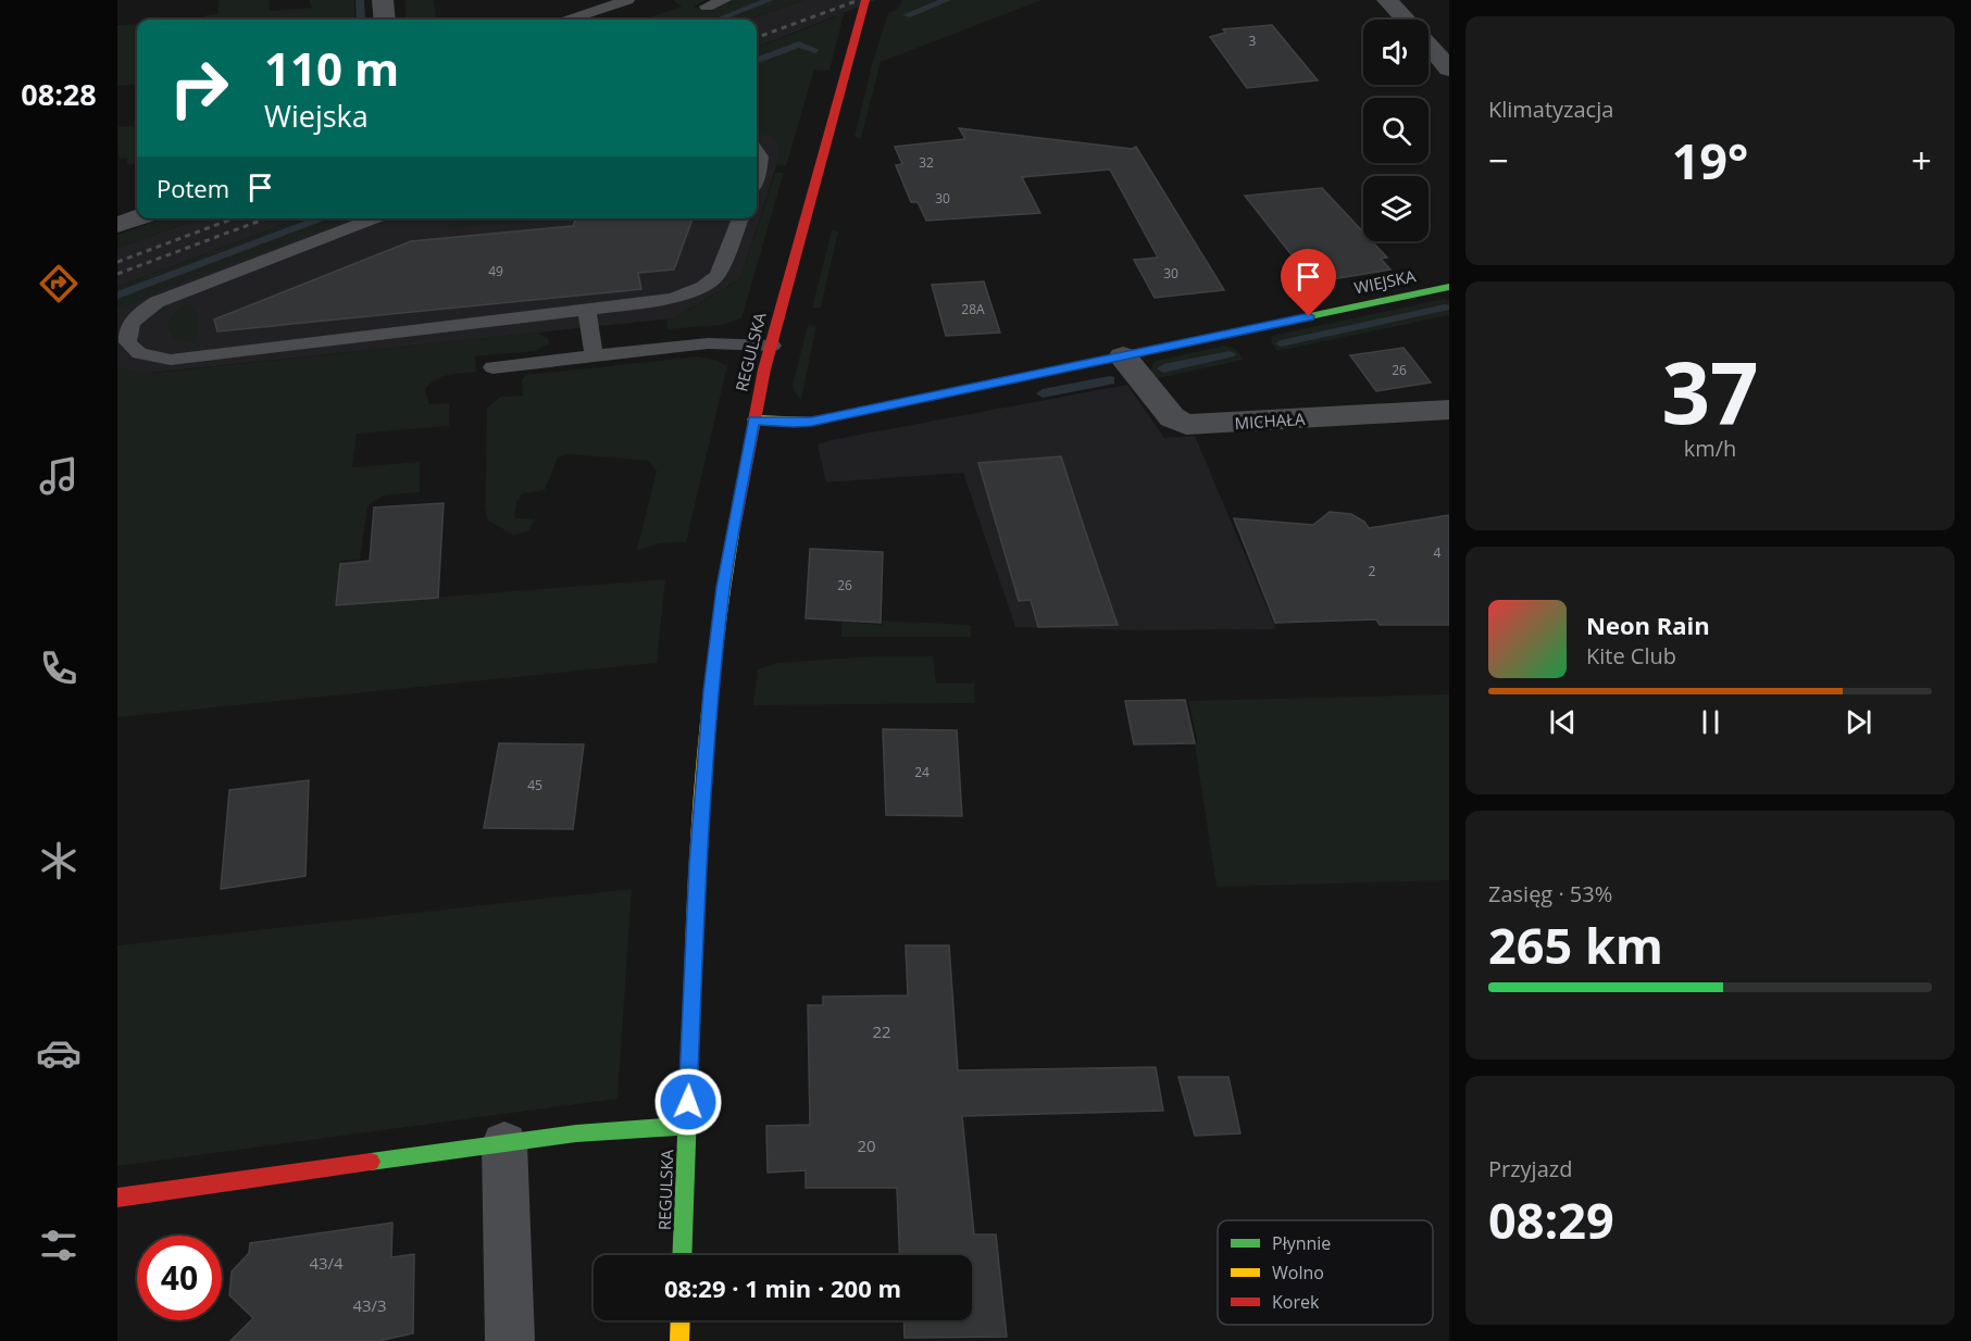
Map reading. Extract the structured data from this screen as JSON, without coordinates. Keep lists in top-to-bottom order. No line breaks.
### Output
{"streets":{"street":["WIEJSKA","REGULSKA","MICHAŁA"]},"crossings":[["WIEJSKA","REGULSKA"],["WIEJSKA","MICHAŁA"]],"house_numbers":["3","32","30","49","30","28A","26","4","2","26","24","45","22","20","43/4","43/3"],"legend":["Płynnie","Wolno","Korek"],"page":{"tabs":"08:28","tile":["Klimatyzacja",["37","km/h"],["Zasięg · 53%","265 km"],["Przyjazd","08:29"]],"turn":["110 m","Wiejska"],"heat":["−","19°","+"],"then":"Potem","song":["Neon Rain","Kite Club"],"limit":"40","trip":"08:29 · 1 min · 200 m"}}
